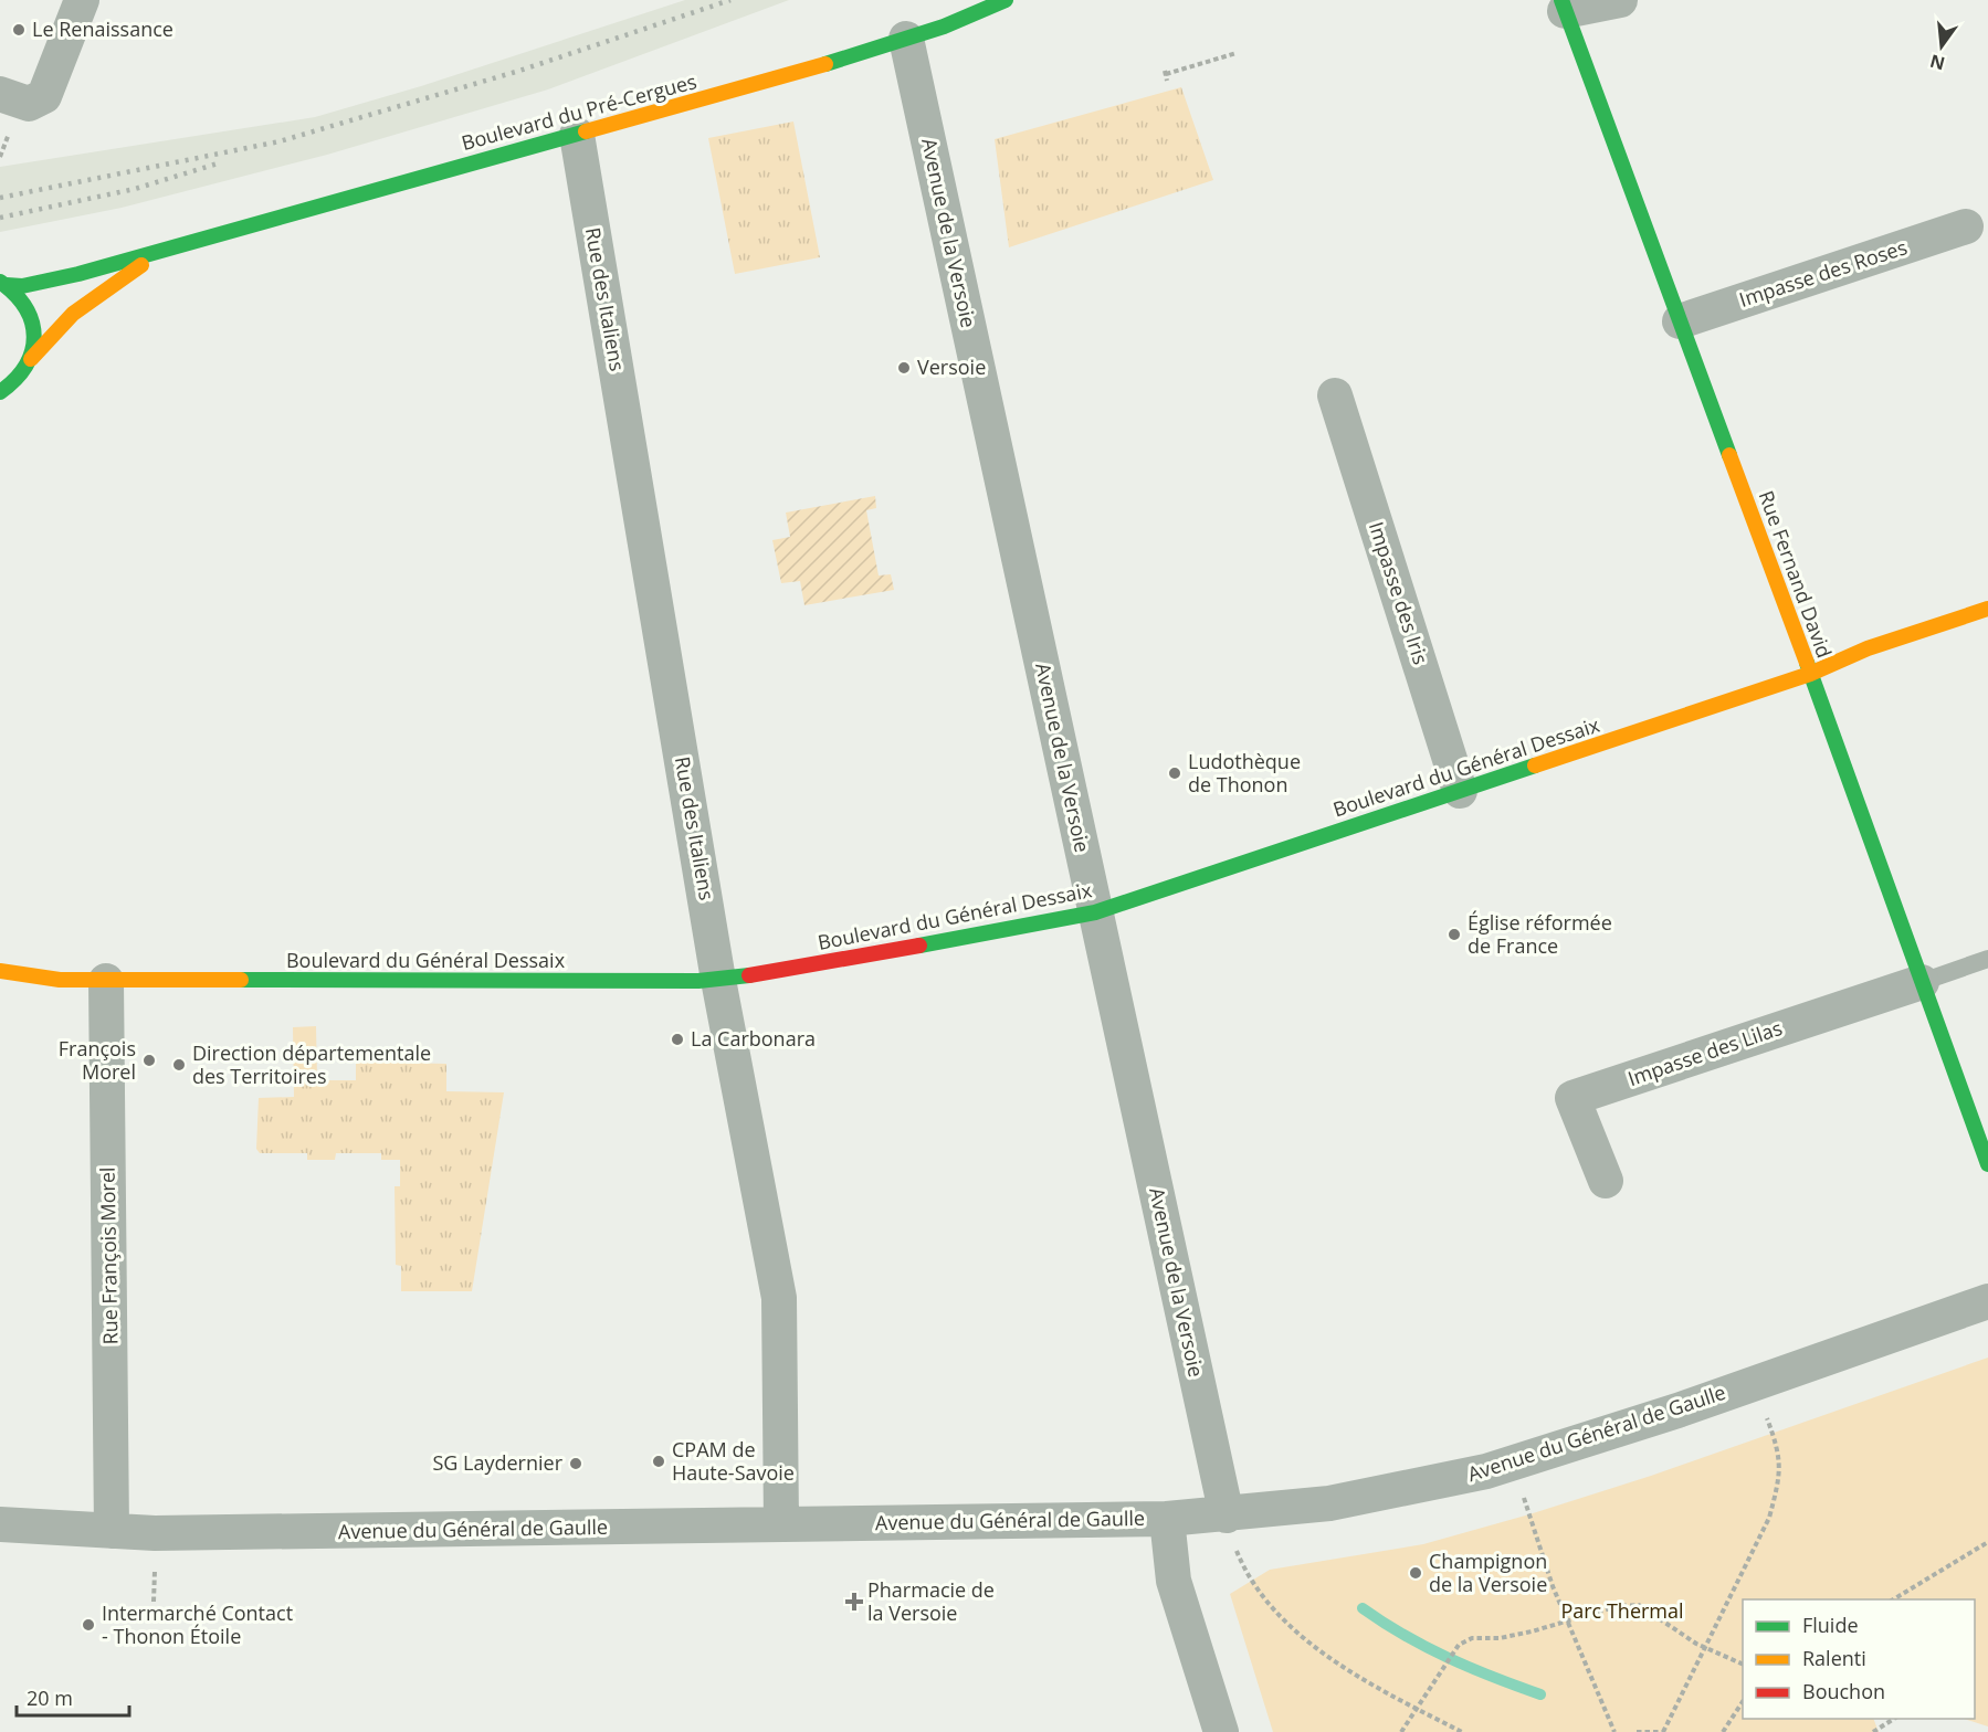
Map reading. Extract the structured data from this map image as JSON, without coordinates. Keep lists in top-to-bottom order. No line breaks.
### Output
{"streets":{"street":["Boulevard du Pré-Cergues","Avenue de la Versoie","Impasse des Roses","Rue des Italiens","Rue Fernand David","Impasse des Iris","Boulevard du Général Dessaix","Impasse des Lilas","Rue François Morel","Avenue du Général de Gaulle"]},"crossings":[["Boulevard du Pré-Cergues","Avenue de la Versoie"],["Boulevard du Pré-Cergues","Rue des Italiens"],["Avenue de la Versoie","Boulevard du Général Dessaix"],["Avenue de la Versoie","Avenue du Général de Gaulle"],["Impasse des Roses","Rue Fernand David"],["Rue des Italiens","Boulevard du Général Dessaix"],["Rue des Italiens","Avenue du Général de Gaulle"],["Rue Fernand David","Boulevard du Général Dessaix"],["Rue Fernand David","Impasse des Lilas"],["Impasse des Iris","Boulevard du Général Dessaix"],["Boulevard du Général Dessaix","Rue François Morel"],["Rue François Morel","Avenue du Général de Gaulle"]],"parks":["Parc Thermal"],"places":{"other":["Le Renaissance","Versoie","Ludothèque de Thonon","Église réformée de France","La Carbonara","François Morel","Direction départementale des Territoires","CPAM de Haute-Savoie","SG Laydernier","Champignon de la Versoie","Intermarché Contact - Thonon Étoile"],"health":["Pharmacie de la Versoie"]},"legend":["Fluide","Ralenti","Bouchon"],"scale_bar":"20 m","north":"bottom"}
